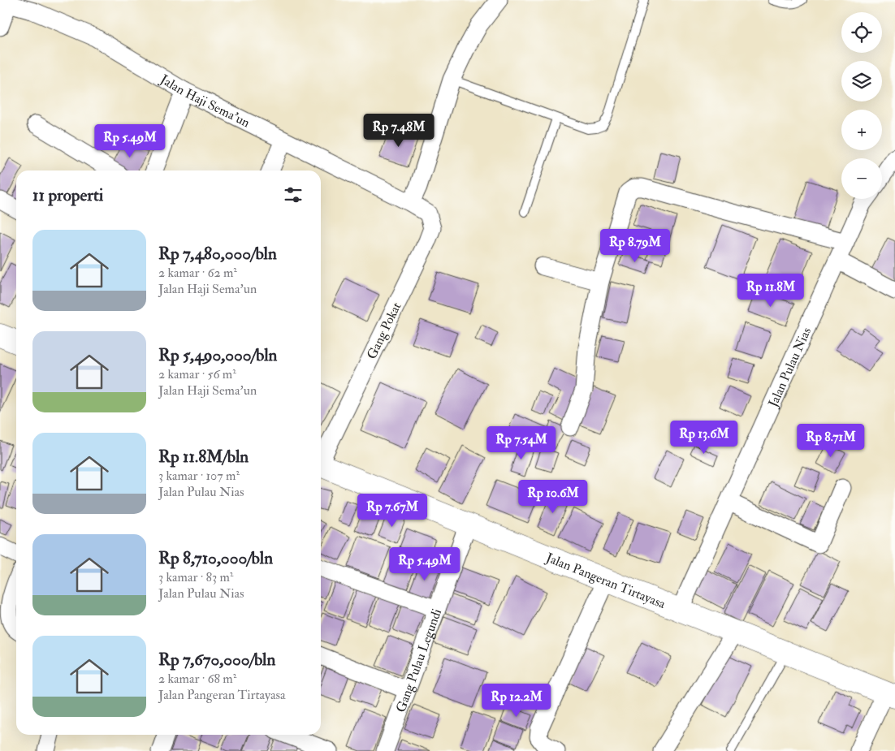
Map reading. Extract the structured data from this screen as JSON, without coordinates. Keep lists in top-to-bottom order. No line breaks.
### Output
{"streets":{"main road":["Jalan Pangeran Tirtayasa"],"street":["Jalan Haji Sema'un","Gang Pokat","Jalan Pulau Nias","Gang Pulau Legundi"]},"crossings":[["Jalan Haji Sema'un","Gang Pokat"],["Jalan Pulau Nias","Jalan Pangeran Tirtayasa"],["Jalan Pangeran Tirtayasa","Gang Pulau Legundi"]],"page":{"map_buttons":["+","−"],"price":["Rp 7.48M","Rp 5.49M","Rp 8.79M","Rp 11.8M","Rp 13.6M","Rp 8.71M","Rp 7.54M","Rp 10.6M","Rp 7.67M","Rp 5.49M","Rp 12.2M"],"heading":"11 properti","list":[{"name":"Rp 7,480,000/bln","note":"2 kamar · 62 m² · Jalan Haji Sema'un"},{"name":"Rp 5,490,000/bln","note":"2 kamar · 56 m² · Jalan Haji Sema'un"},{"name":"Rp 11.8M/bln","note":"3 kamar · 107 m² · Jalan Pulau Nias"},{"name":"Rp 8,710,000/bln","note":"3 kamar · 83 m² · Jalan Pulau Nias"},{"name":"Rp 7,670,000/bln","note":"2 kamar · 68 m² · Jalan Pangeran Tirtayasa"}]}}
